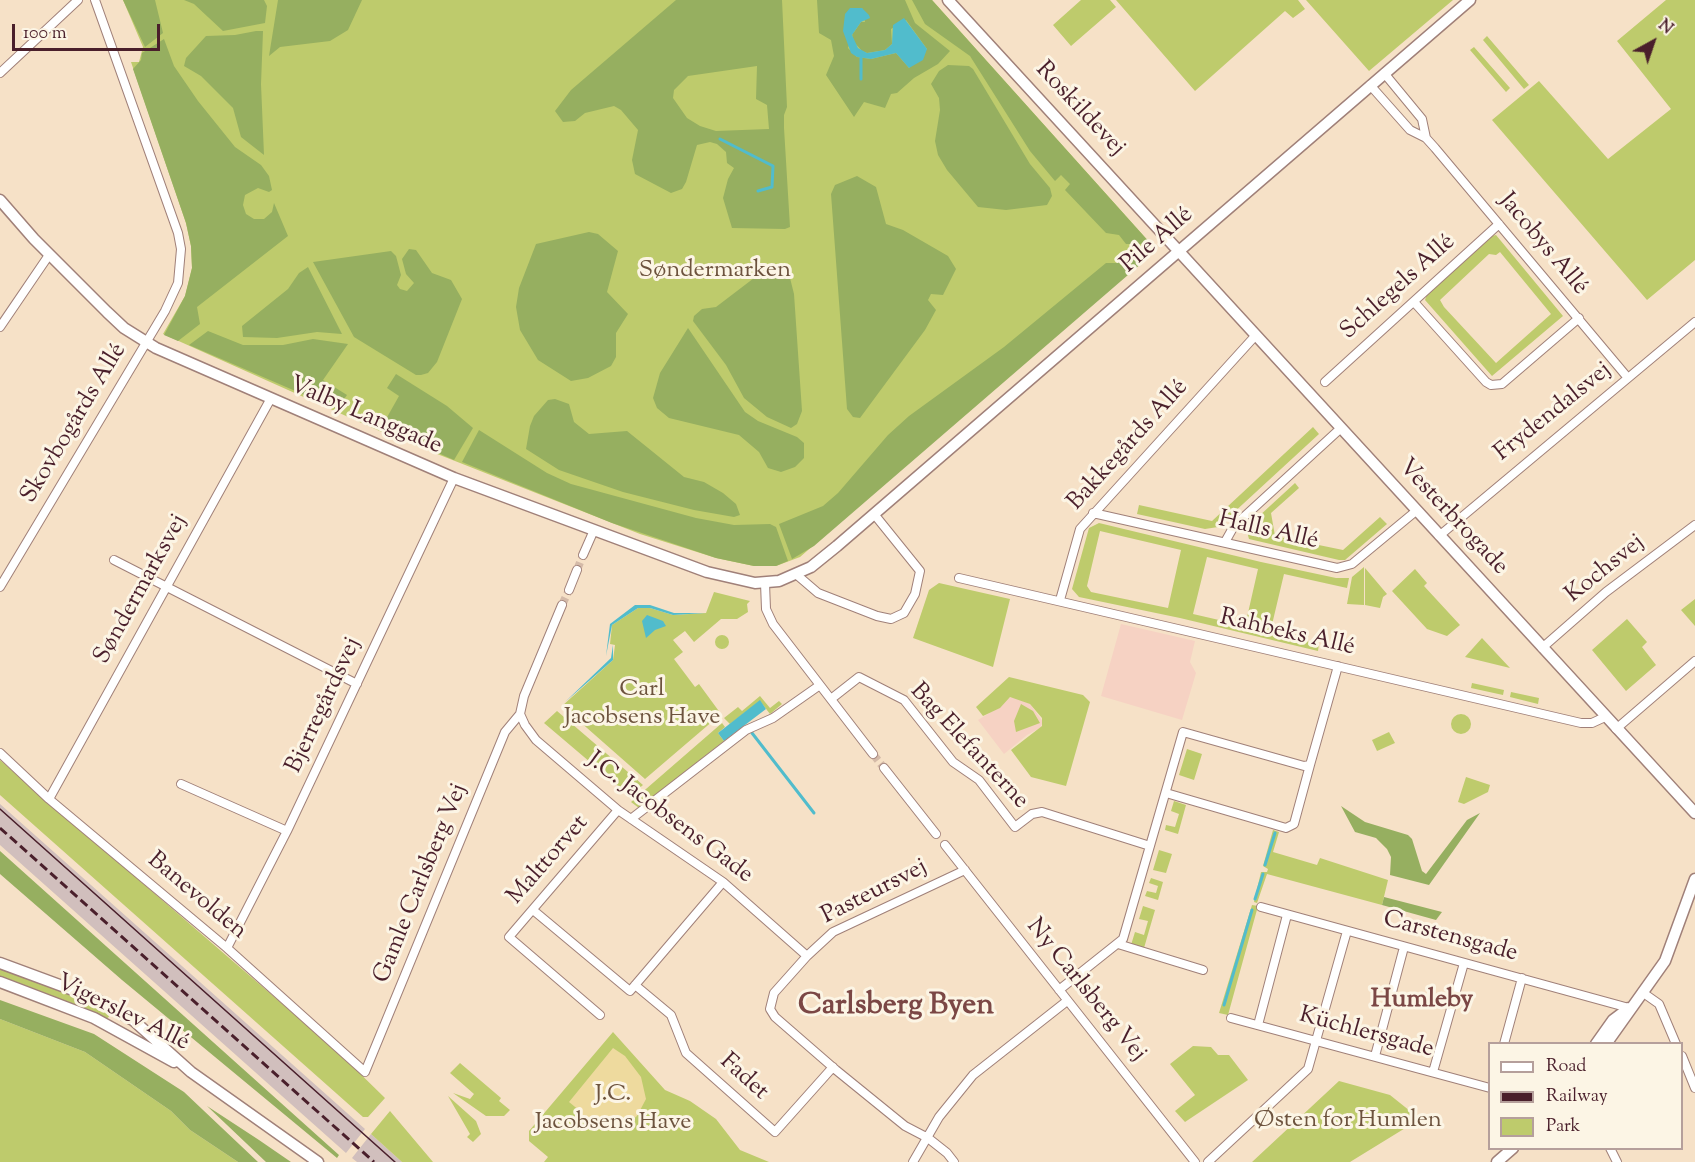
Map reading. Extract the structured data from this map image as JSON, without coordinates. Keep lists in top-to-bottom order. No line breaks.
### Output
{"streets":{"street":["Roskildevej","Pile Allé","Jacobys Allé","Schlegels Allé","Frydendalsvej","Valby Langgade","Skovbogårds Allé","Bakkegårds Allé","Vesterbrogade","Halls Allé","Kochsvej","Søndermarksvej","Rahbeks Allé","Bjerregårdsvej","Bag Elefanterne","J.C. Jacobsens Gade","Malttorvet","Gamle Carlsberg Vej","Pasteursvej","Banevolden","Carstensgade","Ny Carlsberg Vej","Vigerslev Allé","Küchlersgade","Fadet"]},"crossings":[["Roskildevej","Pile Allé"],["Roskildevej","Vesterbrogade"],["Pile Allé","Jacobys Allé"],["Pile Allé","Valby Langgade"],["Pile Allé","Vesterbrogade"],["Jacobys Allé","Schlegels Allé"],["Jacobys Allé","Frydendalsvej"],["Frydendalsvej","Vesterbrogade"],["Valby Langgade","Skovbogårds Allé"],["Valby Langgade","Søndermarksvej"],["Valby Langgade","Bjerregårdsvej"],["Bakkegårds Allé","Vesterbrogade"],["Bakkegårds Allé","Halls Allé"],["Bakkegårds Allé","Rahbeks Allé"],["Vesterbrogade","Halls Allé"],["Vesterbrogade","Kochsvej"],["Vesterbrogade","Rahbeks Allé"],["Søndermarksvej","Banevolden"],["Bjerregårdsvej","Banevolden"],["J.C. Jacobsens Gade","Malttorvet"],["J.C. Jacobsens Gade","Gamle Carlsberg Vej"],["J.C. Jacobsens Gade","Pasteursvej"],["Malttorvet","Fadet"],["Gamle Carlsberg Vej","Banevolden"],["Pasteursvej","Ny Carlsberg Vej"],["Pasteursvej","Fadet"]],"districts":["Humleby","Carlsberg Byen"],"parks":["Søndermarken","Carl Jacobsens Have","J.C. Jacobsens Have","Østen for Humlen"],"legend":["Road","Railway","Park"],"scale_bar":"100 m","north":"top right"}
